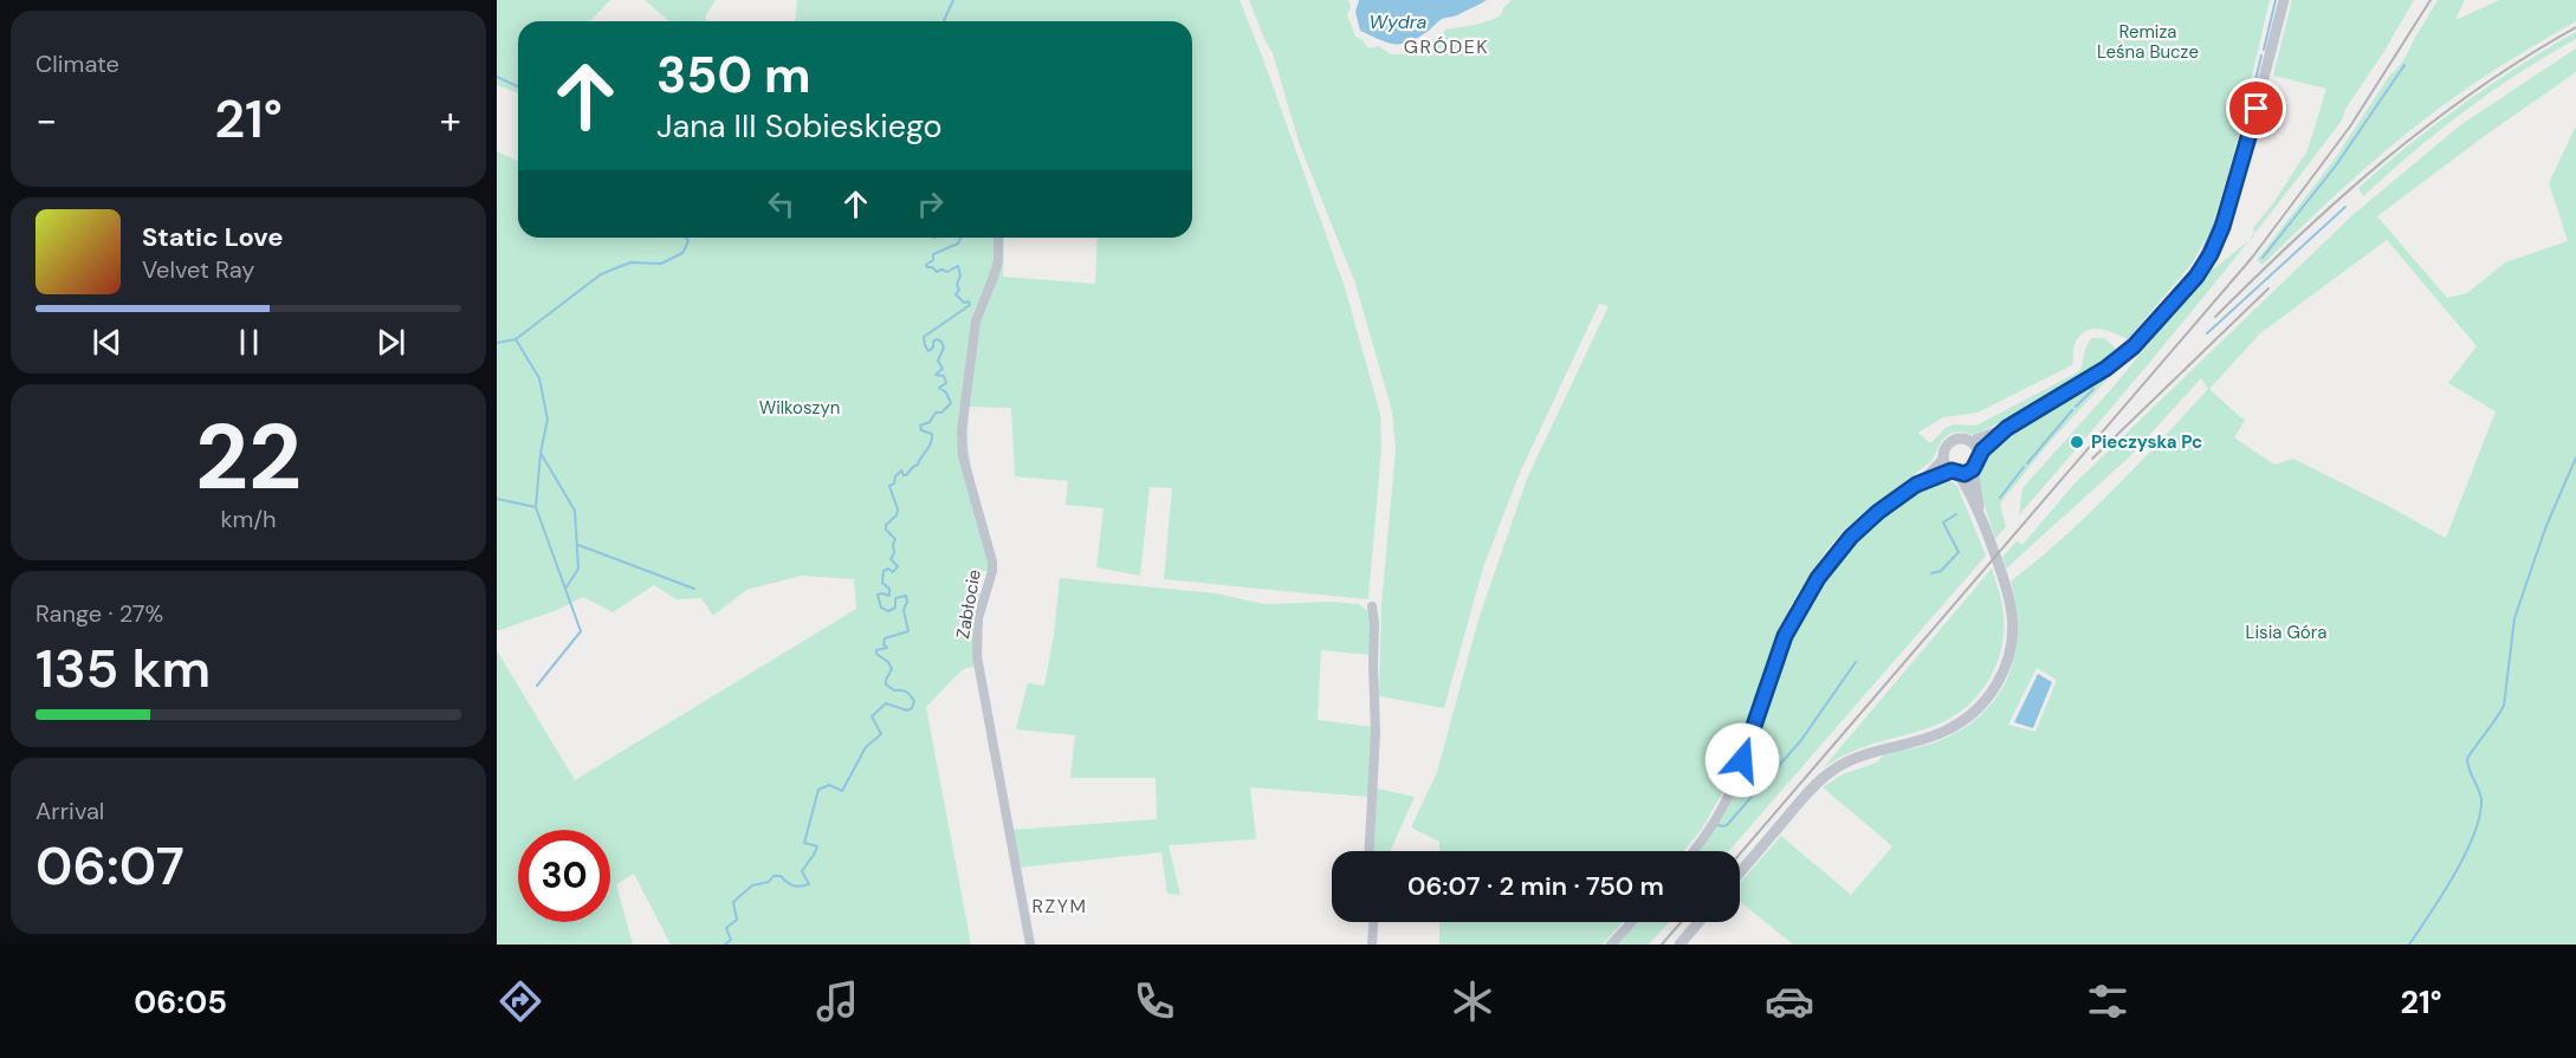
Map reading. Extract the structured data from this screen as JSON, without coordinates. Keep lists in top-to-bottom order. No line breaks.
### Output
{"streets":{"street":["Zabłocie"]},"districts":["GRÓDEK","RZYM"],"water":["Wydra"],"parks":["Remiza Leśna Bucze","Wilkoszyn","Lisia Góra"],"places":["Pieczyska Pc"],"page":{"tile":["Climate",["22","km/h"],["Range · 27%","135 km"],["Arrival","06:07"]],"turn":["350 m","Jana III Sobieskiego"],"heat":["−","21°","+"],"song":["Static Love","Velvet Ray"],"limit":"30","trip":"06:07 · 2 min · 750 m","tabs":["06:05","21°"]}}
